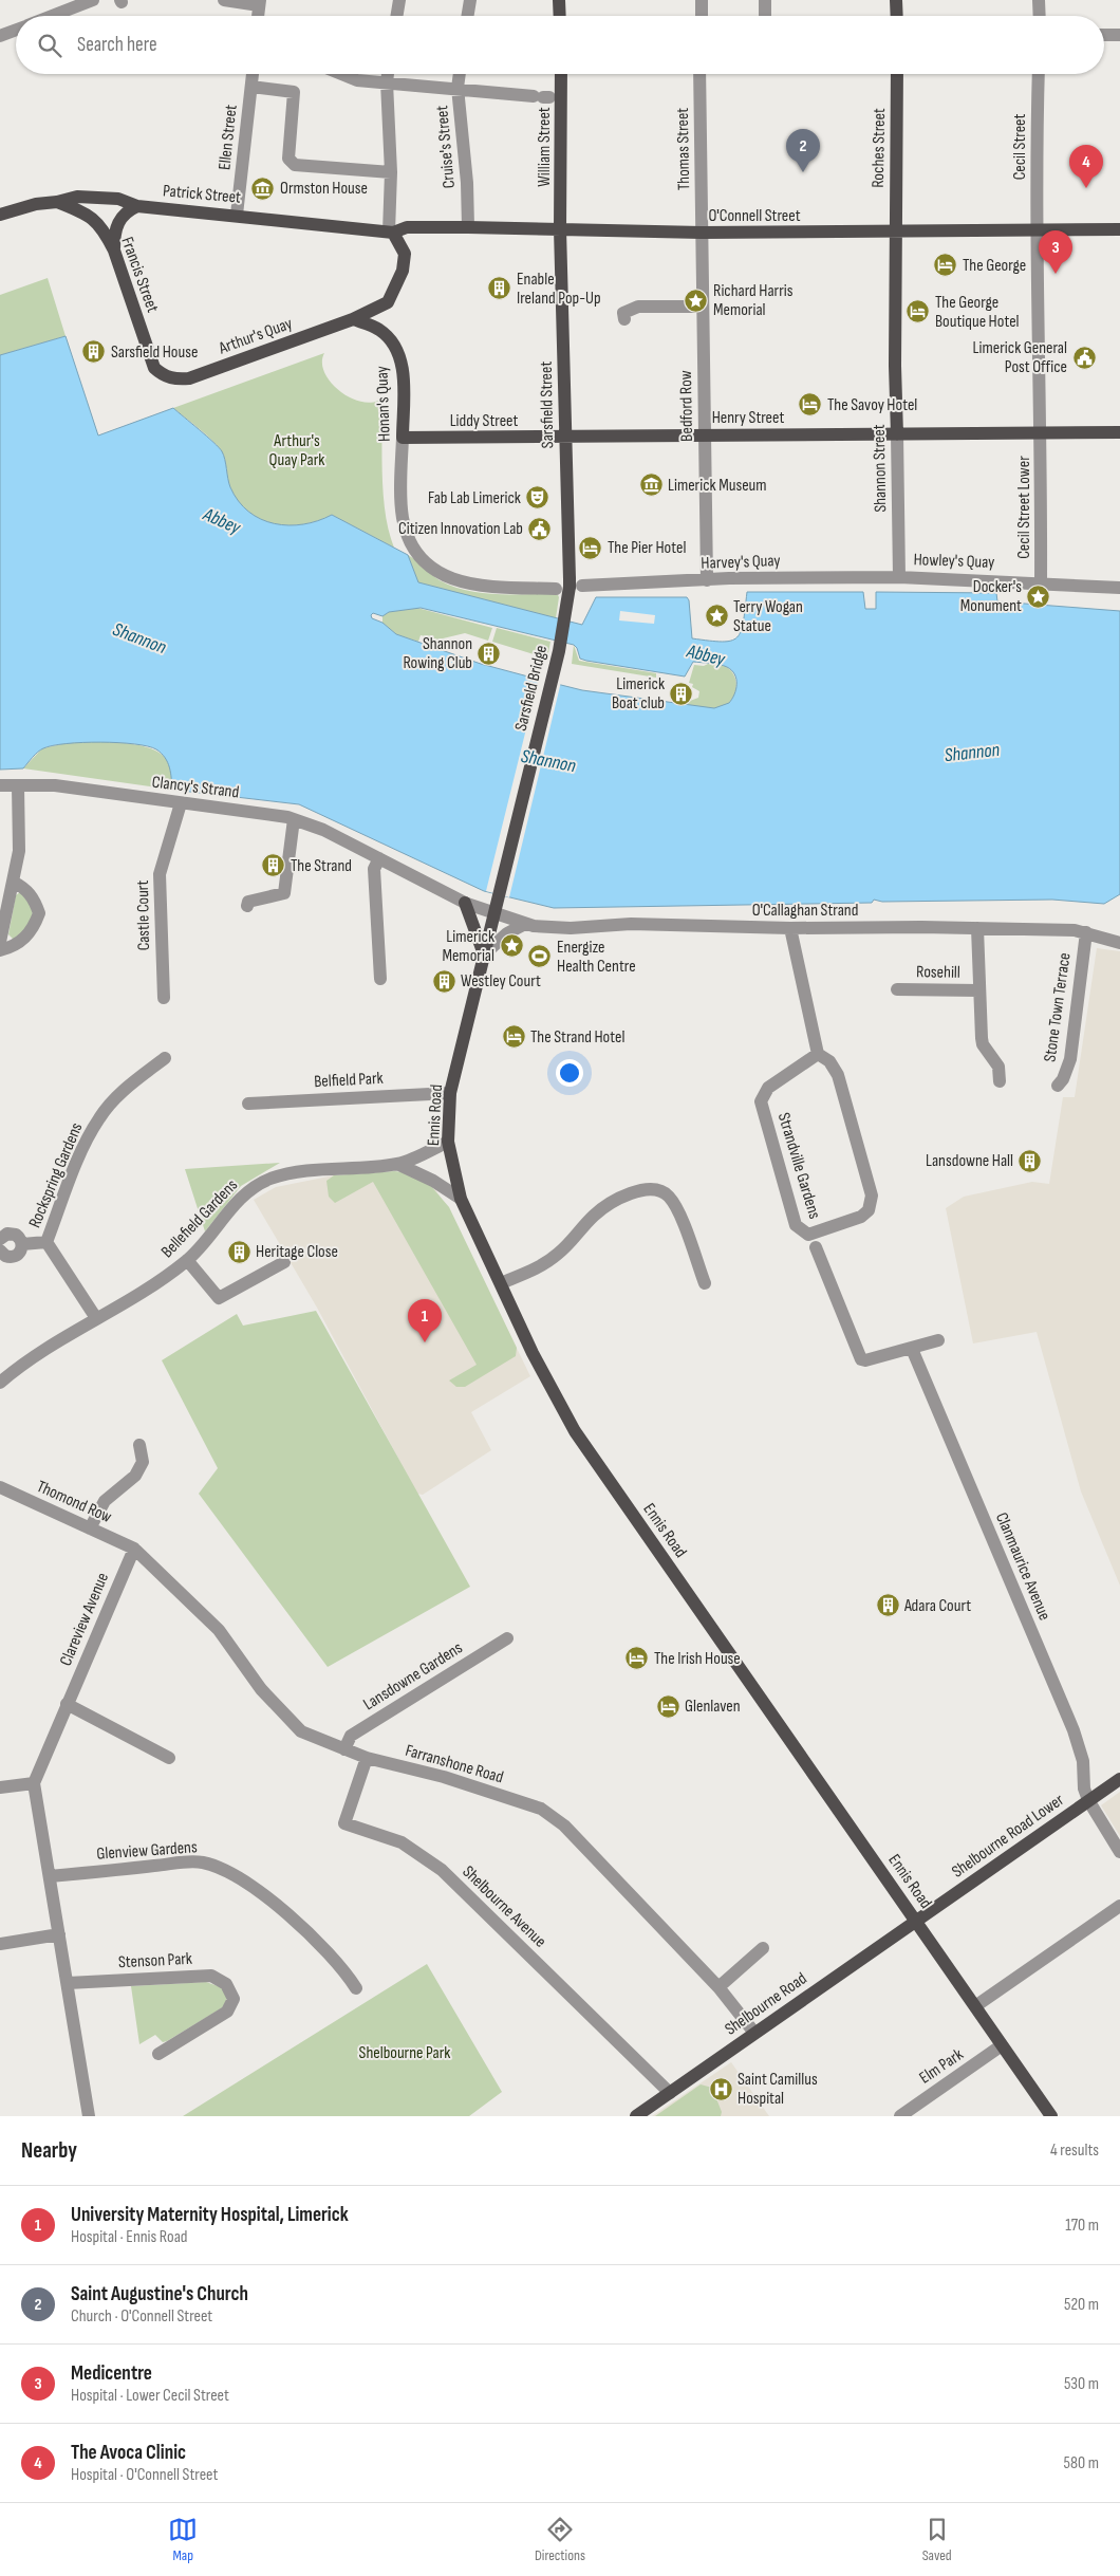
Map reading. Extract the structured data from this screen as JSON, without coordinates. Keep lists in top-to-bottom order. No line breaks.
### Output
{"streets":{"main road":["William Street","Roches Street","Patrick Street","O'Connell Street","Francis Street","Arthur's Quay","Honan's Quay","Sarsfield Street","Henry Street","Liddy Street","Shannon Street","Sarsfield Bridge","Ennis Road","Shelbourne Road Lower","Shelbourne Road"],"street":["Ellen Street","Cruise's Street","Cecil Street","Thomas Street","Bedford Row","Cecil Street Lower","Howley's Quay","Harvey's Quay","Clancy's Strand","O'Callaghan Strand","Castle Court","Rosehill","Stone Town Terrace","Belfield Park","Strandville Gardens","Rockspring Gardens","Bellefield Gardens","Thomond Row","Clanmaurice Avenue","Clareview Avenue","Lansdowne Gardens","Farranshone Road","Glenview Gardens","Shelbourne Avenue","Stenson Park","Elm Park"]},"crossings":[["Ellen Street","Patrick Street"],["Cruise's Street","O'Connell Street"],["William Street","O'Connell Street"],["William Street","Sarsfield Street"],["Cecil Street","O'Connell Street"],["Cecil Street","Henry Street"],["Cecil Street","Cecil Street Lower"],["Roches Street","O'Connell Street"],["Roches Street","Shannon Street"],["Thomas Street","O'Connell Street"],["Thomas Street","Bedford Row"],["Patrick Street","O'Connell Street"],["Patrick Street","Francis Street"],["O'Connell Street","Sarsfield Street"],["O'Connell Street","Bedford Row"],["O'Connell Street","Shannon Street"],["Francis Street","Arthur's Quay"],["Arthur's Quay","Honan's Quay"],["Honan's Quay","Liddy Street"],["Sarsfield Street","Henry Street"],["Sarsfield Street","Liddy Street"],["Sarsfield Street","Sarsfield Bridge"],["Bedford Row","Henry Street"],["Bedford Row","Harvey's Quay"],["Henry Street","Liddy Street"],["Henry Street","Shannon Street"],["Henry Street","Cecil Street Lower"],["Shannon Street","Howley's Quay"],["Shannon Street","Harvey's Quay"],["Cecil Street Lower","Howley's Quay"],["Howley's Quay","Harvey's Quay"],["Sarsfield Bridge","Ennis Road"],["Clancy's Strand","O'Callaghan Strand"],["Clancy's Strand","Castle Court"],["Clancy's Strand","Ennis Road"],["O'Callaghan Strand","Rosehill"],["O'Callaghan Strand","Stone Town Terrace"],["O'Callaghan Strand","Ennis Road"],["Belfield Park","Ennis Road"],["Ennis Road","Bellefield Gardens"],["Ennis Road","Shelbourne Road Lower"],["Ennis Road","Shelbourne Road"],["Ennis Road","Elm Park"],["Thomond Row","Clareview Avenue"],["Thomond Row","Farranshone Road"],["Clanmaurice Avenue","Shelbourne Road Lower"],["Clareview Avenue","Farranshone Road"],["Lansdowne Gardens","Farranshone Road"],["Farranshone Road","Shelbourne Avenue"],["Farranshone Road","Shelbourne Road"],["Shelbourne Road Lower","Shelbourne Road"],["Shelbourne Avenue","Shelbourne Road"]],"water":["Abbey","Shannon"],"parks":["Arthur's Quay Park","Shelbourne Park"],"places":{"museum":["Ormston House","Limerick Museum"],"hotel":["The George","The George Boutique Hotel","The Savoy Hotel","The Pier Hotel","The Strand Hotel","The Irish House","Glenlaven"],"building":["Enable Ireland Pop-Up","Sarsfield House","Shannon Rowing Club","Limerick Boat club","The Strand","Westley Court","Lansdowne Hall","Heritage Close","Adara Court"],"place":["Richard Harris Memorial","Docker's Monument","Terry Wogan Statue","Limerick Memorial"],"public building":["Limerick General Post Office","Citizen Innovation Lab"],"theatre":["Fab Lab Limerick"],"sports":["Energize Health Centre"],"hospital":["Saint Camillus Hospital"]},"page":{"search":"Search here","pins":["2","4","3","1"],"heading":["Nearby","4 results"],"list":[{"mark":"1","name":"University Maternity Hospital, Limerick","note":"Hospital · Ennis Road","value":"170 m"},{"mark":"2","name":"Saint Augustine's Church","note":"Church · O'Connell Street","value":"520 m"},{"mark":"3","name":"Medicentre","note":"Hospital · Lower Cecil Street","value":"530 m"},{"mark":"4","name":"The Avoca Clinic","note":"Hospital · O'Connell Street","value":"580 m"}],"nav":["Map","Directions","Saved"]}}
